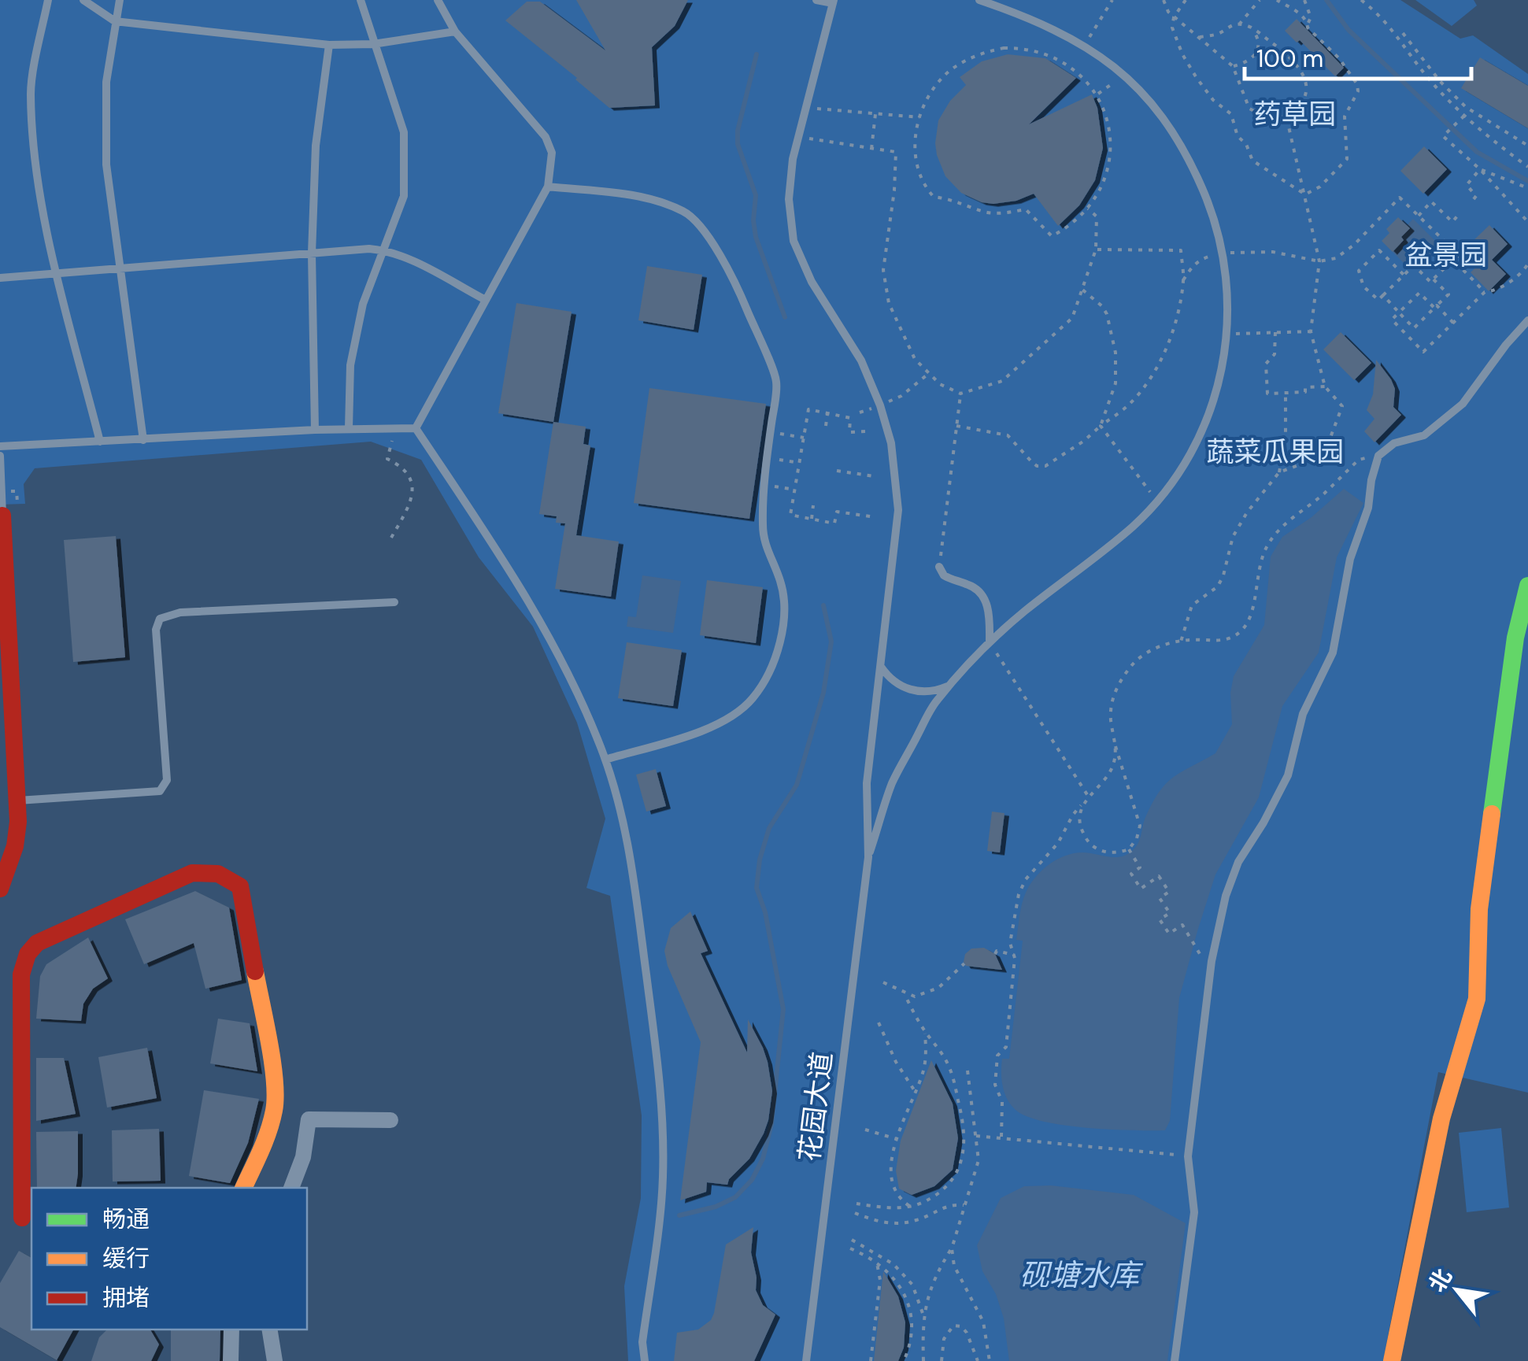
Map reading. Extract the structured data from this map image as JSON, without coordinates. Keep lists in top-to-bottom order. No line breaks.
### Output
{"streets":{"lane":["花园大道"]},"water":["砚塘水库"],"parks":["药草园","盆景园","蔬菜瓜果园"],"legend":["畅通","缓行","拥堵"],"scale_bar":"100 m","north":"top left"}
